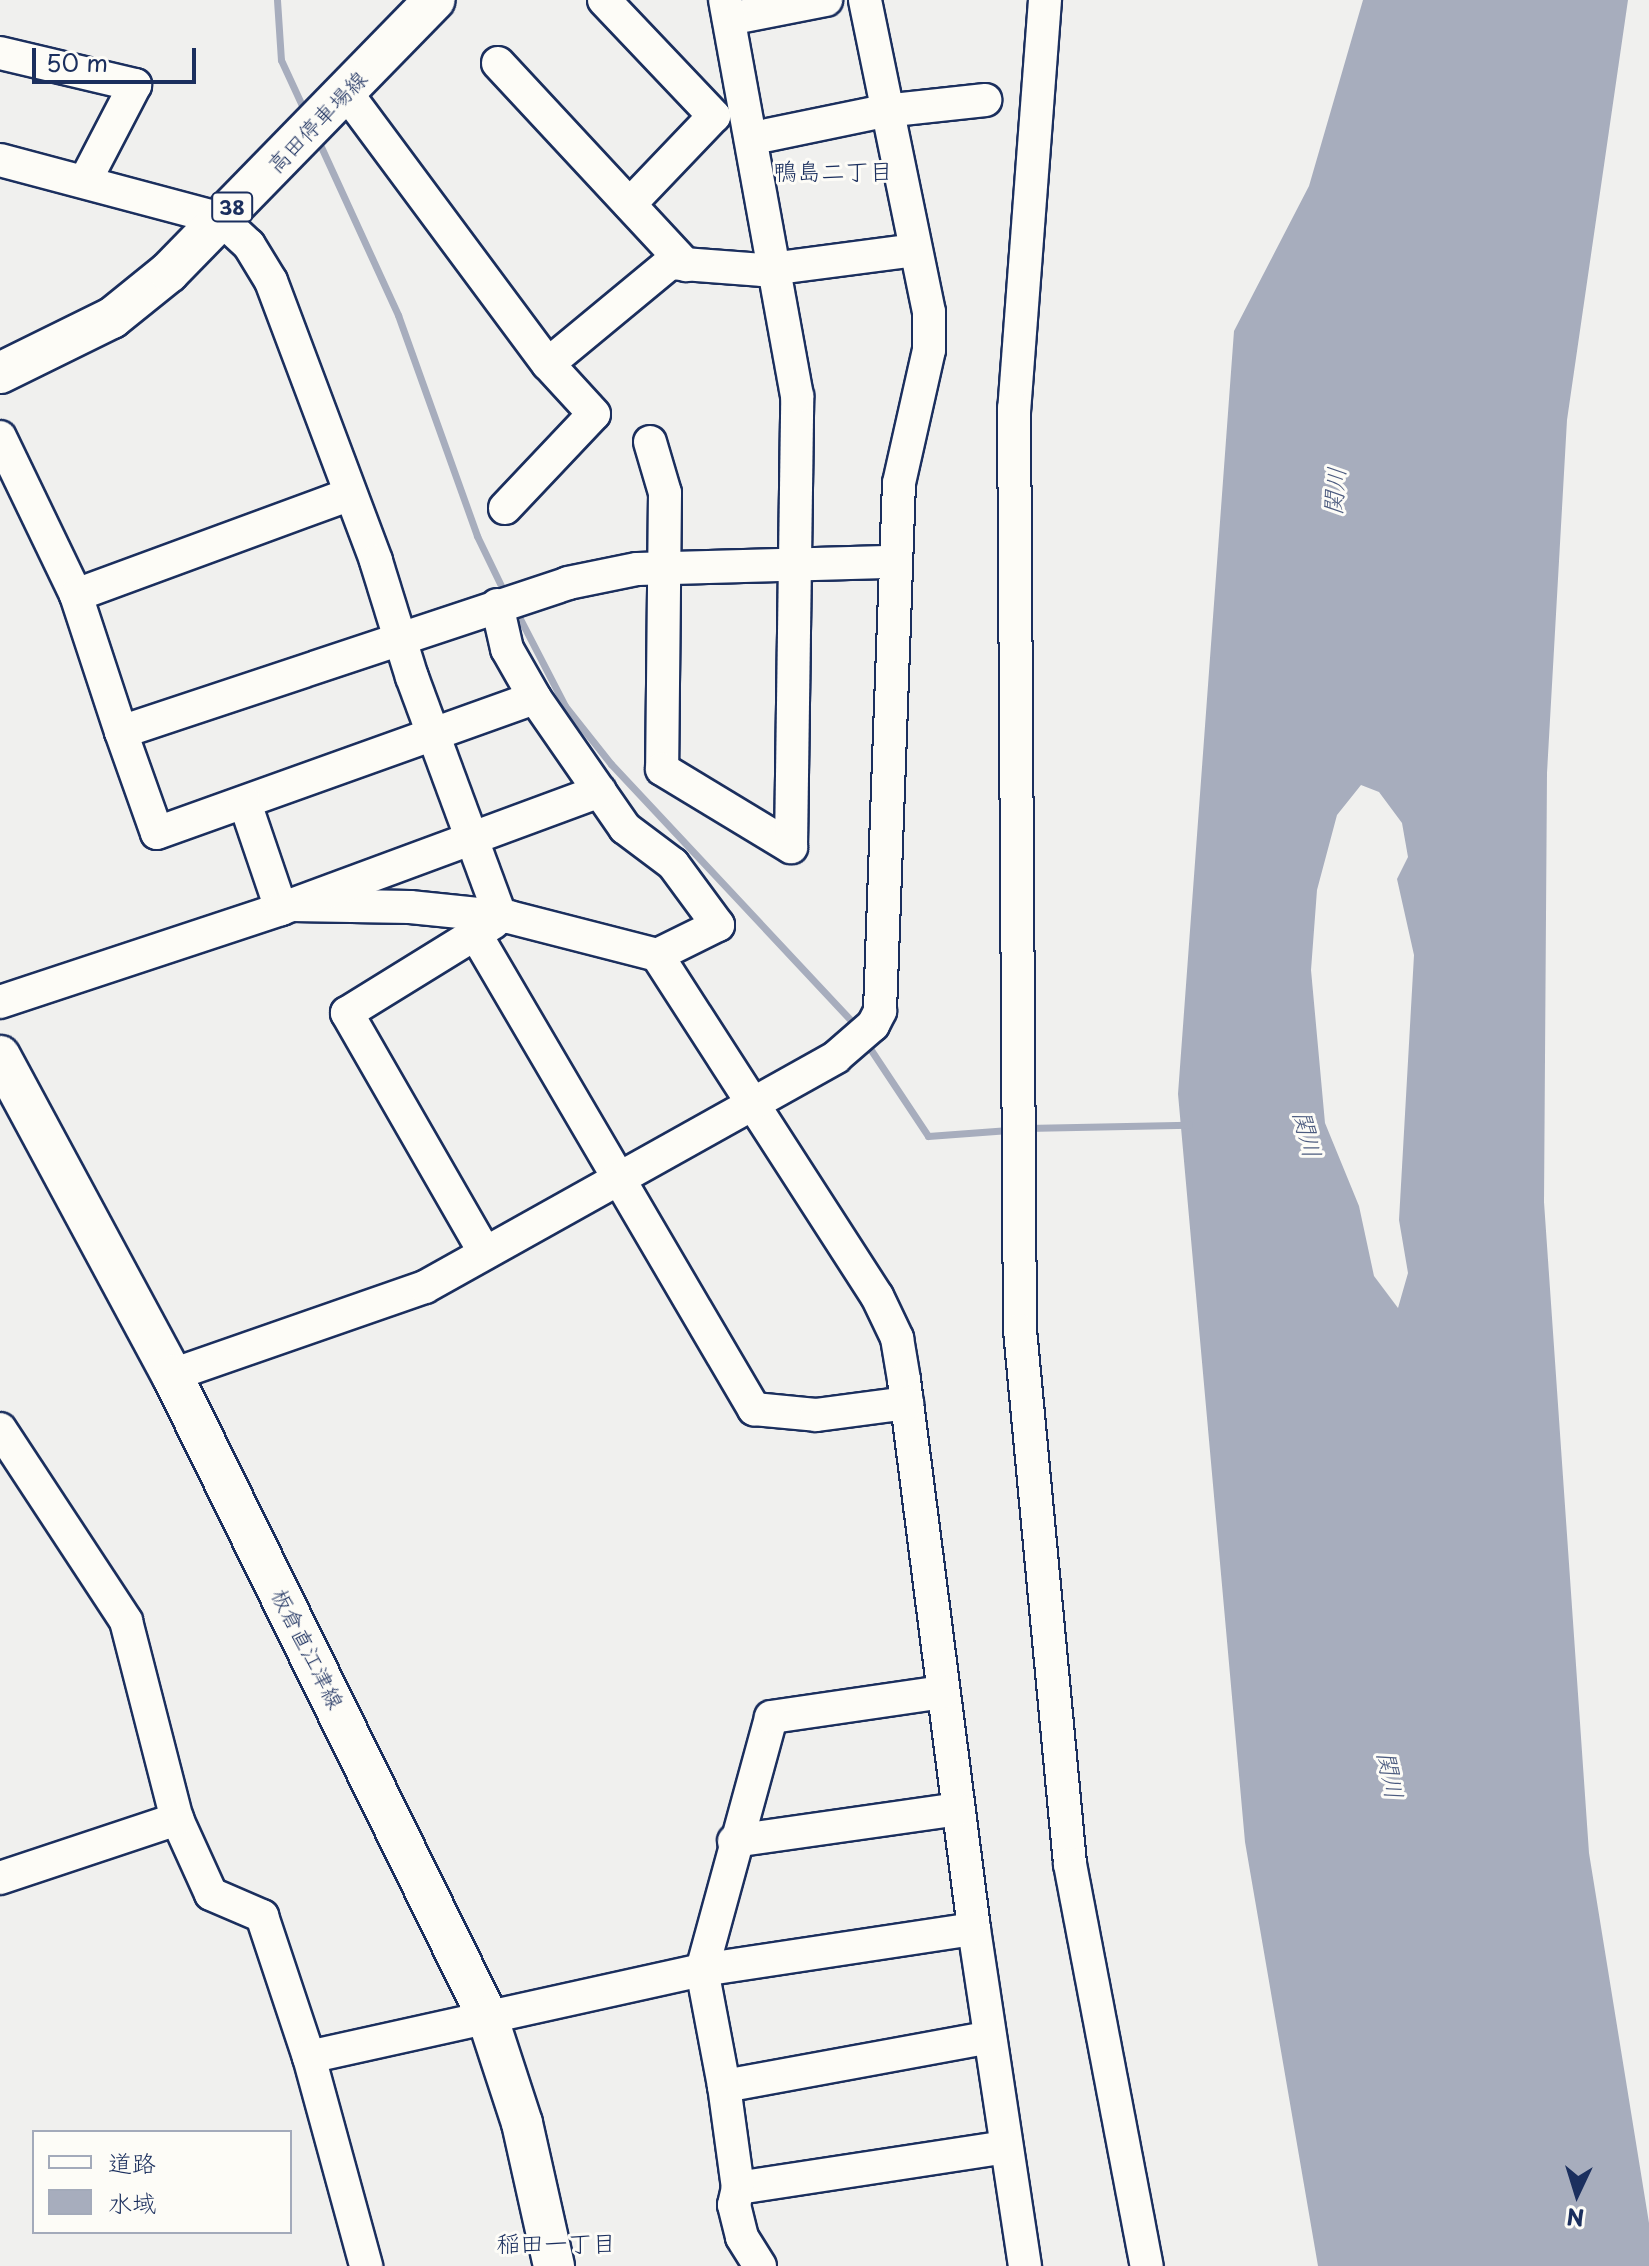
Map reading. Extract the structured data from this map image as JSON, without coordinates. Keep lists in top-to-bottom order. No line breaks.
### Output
{"streets":{"main road":["高田停車場線","38","板倉直江津線"]},"districts":["鴨島二丁目","稲田一丁目"],"water":["関川"],"legend":["道路","水域"],"scale_bar":"50 m","north":"bottom"}
